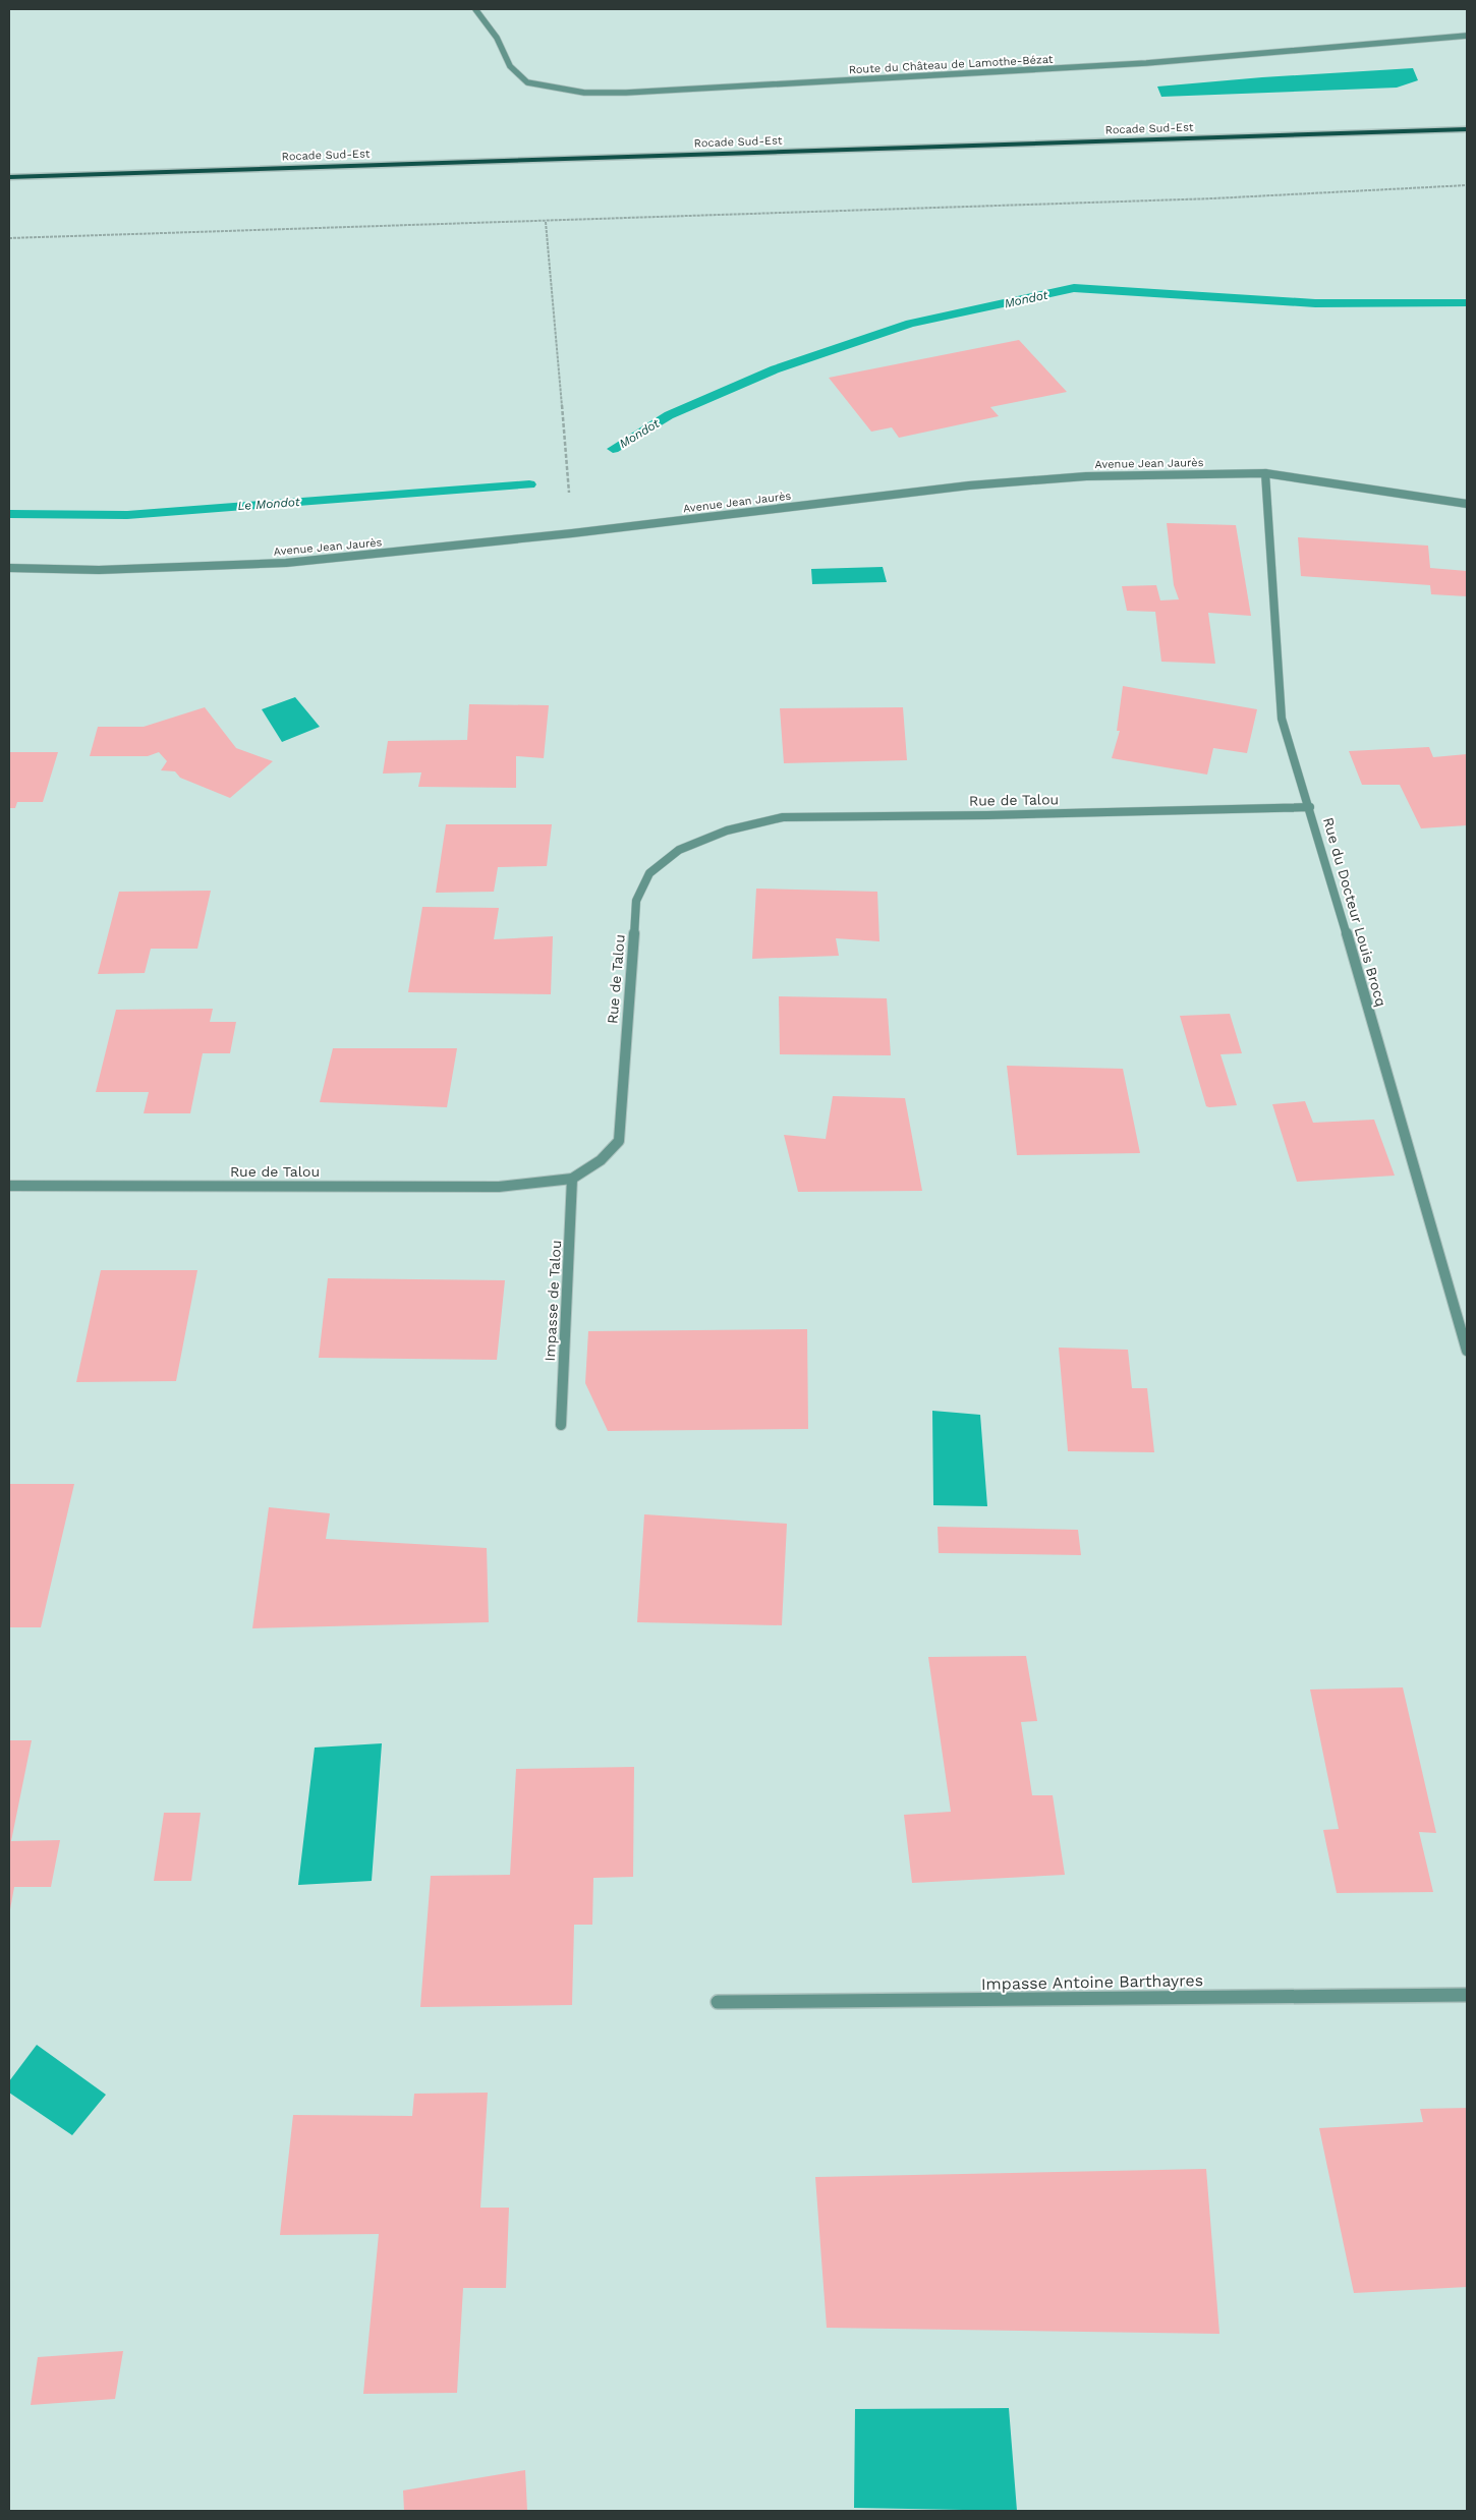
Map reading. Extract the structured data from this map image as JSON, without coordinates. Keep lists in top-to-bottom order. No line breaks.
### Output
{"streets":{"main road":["Rocade Sud-Est"],"street":["Route du Château de Lamothe-Bézat","Avenue Jean Jaurès","Rue de Talou","Rue du Docteur Louis Brocq","Impasse de Talou","Impasse Antoine Barthayres"]},"crossings":[["Avenue Jean Jaurès","Rue du Docteur Louis Brocq"],["Rue de Talou","Rue du Docteur Louis Brocq"],["Rue de Talou","Impasse de Talou"]],"water":["Mondot","Le Mondot"]}
